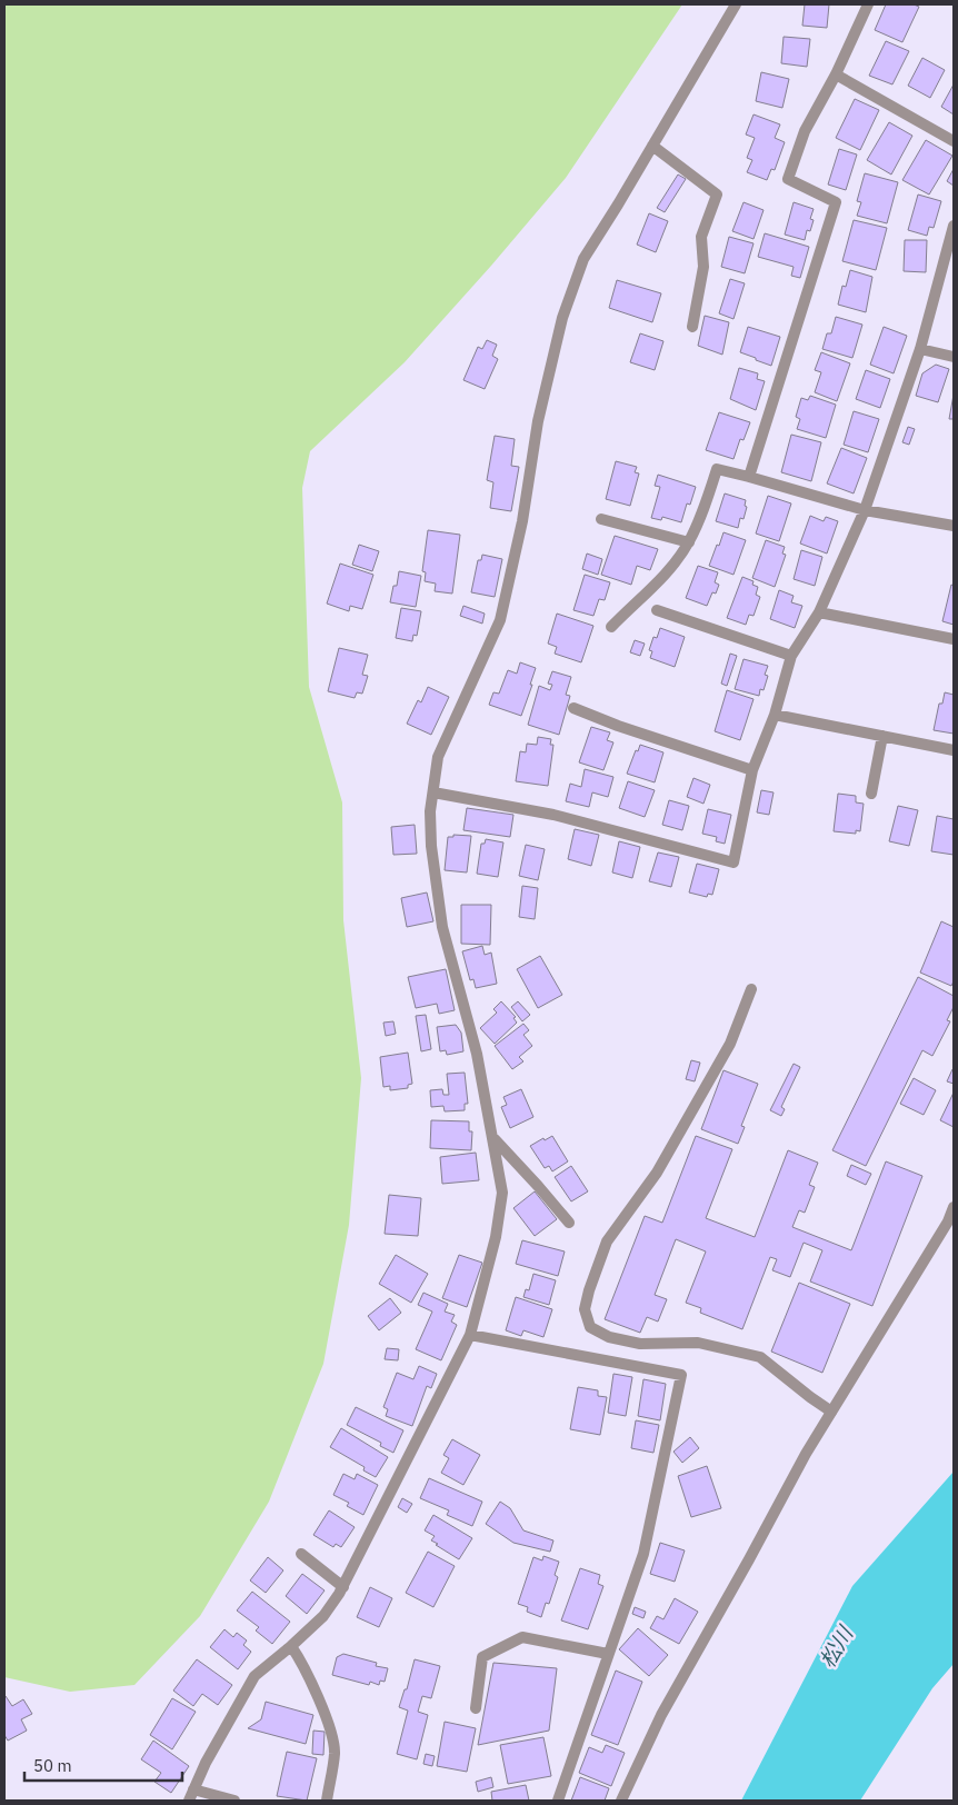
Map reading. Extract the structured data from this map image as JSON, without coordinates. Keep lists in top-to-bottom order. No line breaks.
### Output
{"water":["松川"],"scale_bar":"50 m"}
